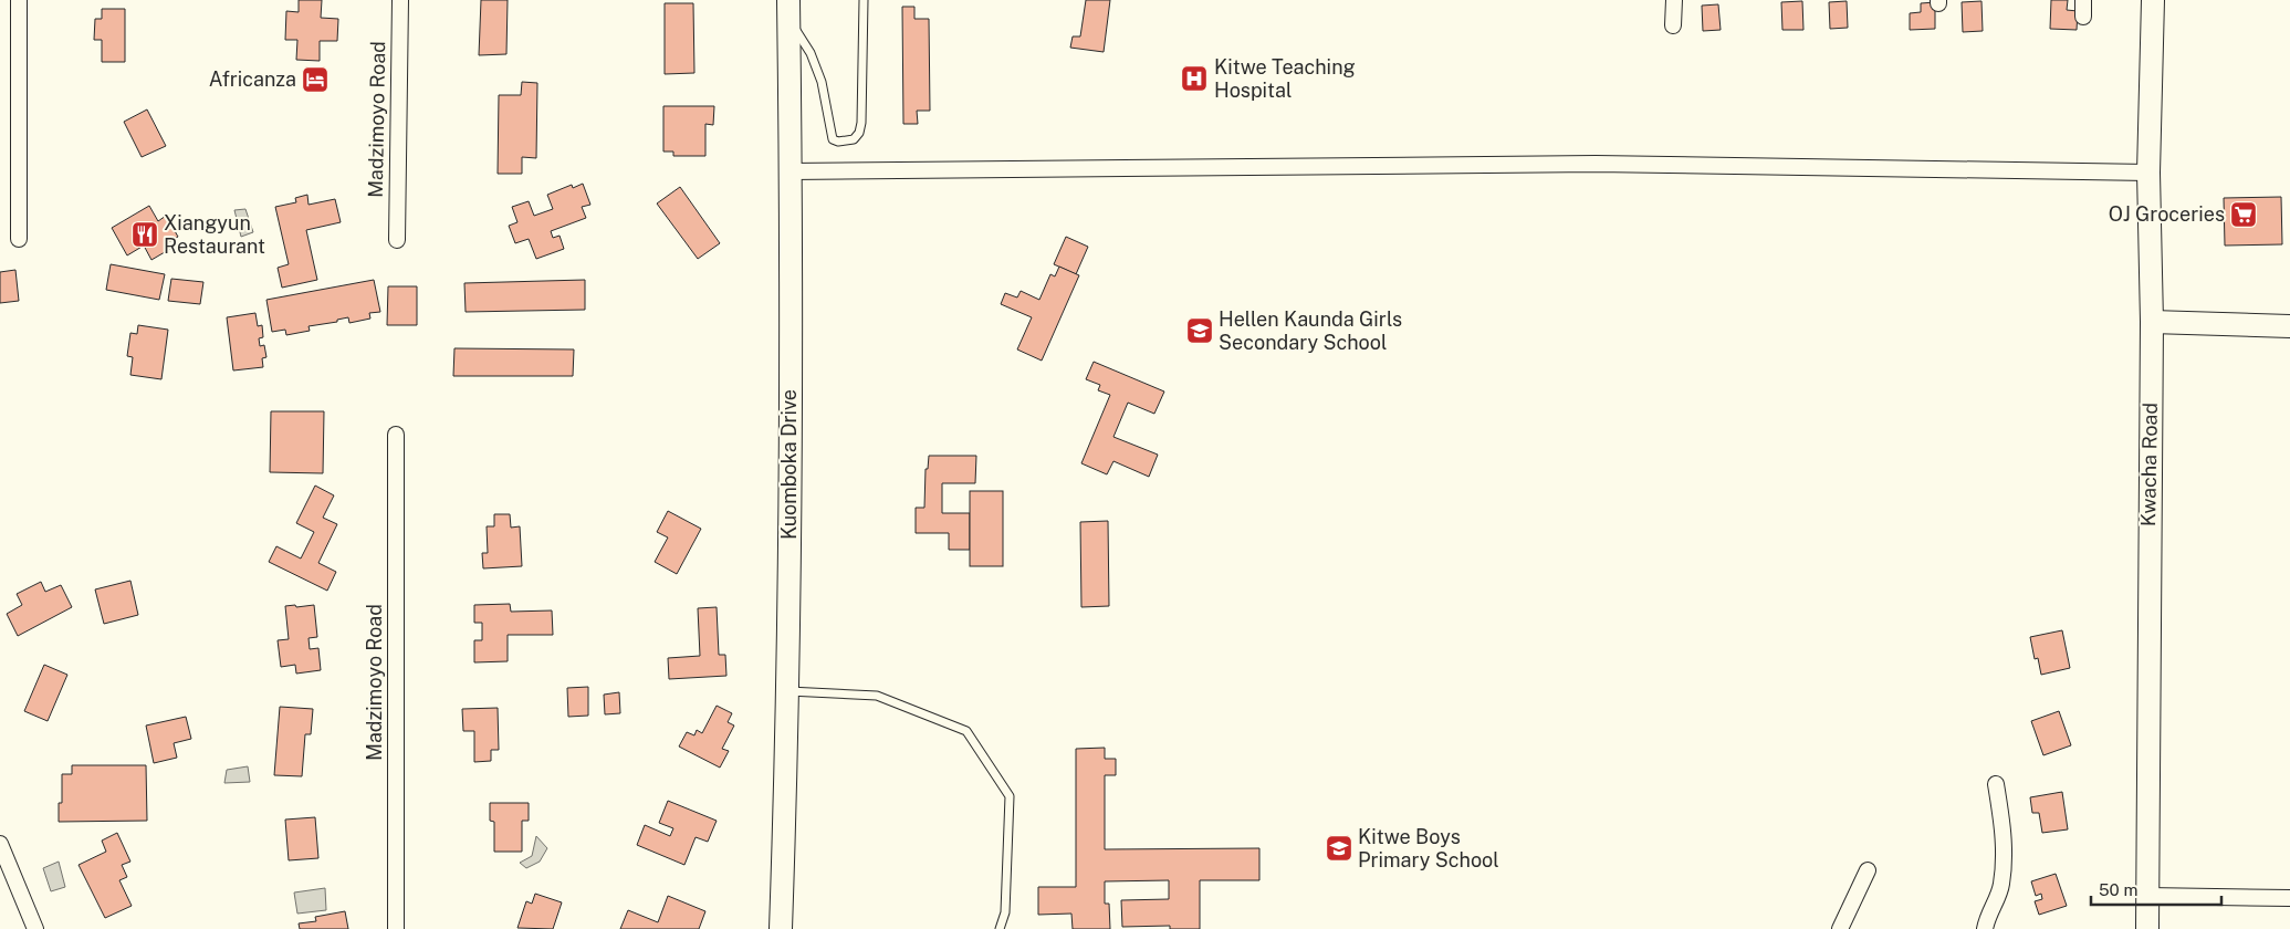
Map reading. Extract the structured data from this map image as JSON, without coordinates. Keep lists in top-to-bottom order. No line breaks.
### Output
{"streets":{"main road":["Kuomboka Drive","Kwacha Road"],"street":["Madzimoyo Road"]},"places":{"hospital":["Kitwe Teaching Hospital"],"hotel":["Africanza"],"supermarket":["OJ Groceries"],"restaurant":["Xiangyun Restaurant"],"school or university":["Hellen Kaunda Girls Secondary School","Kitwe Boys Primary School"]},"scale_bar":"50 m"}
